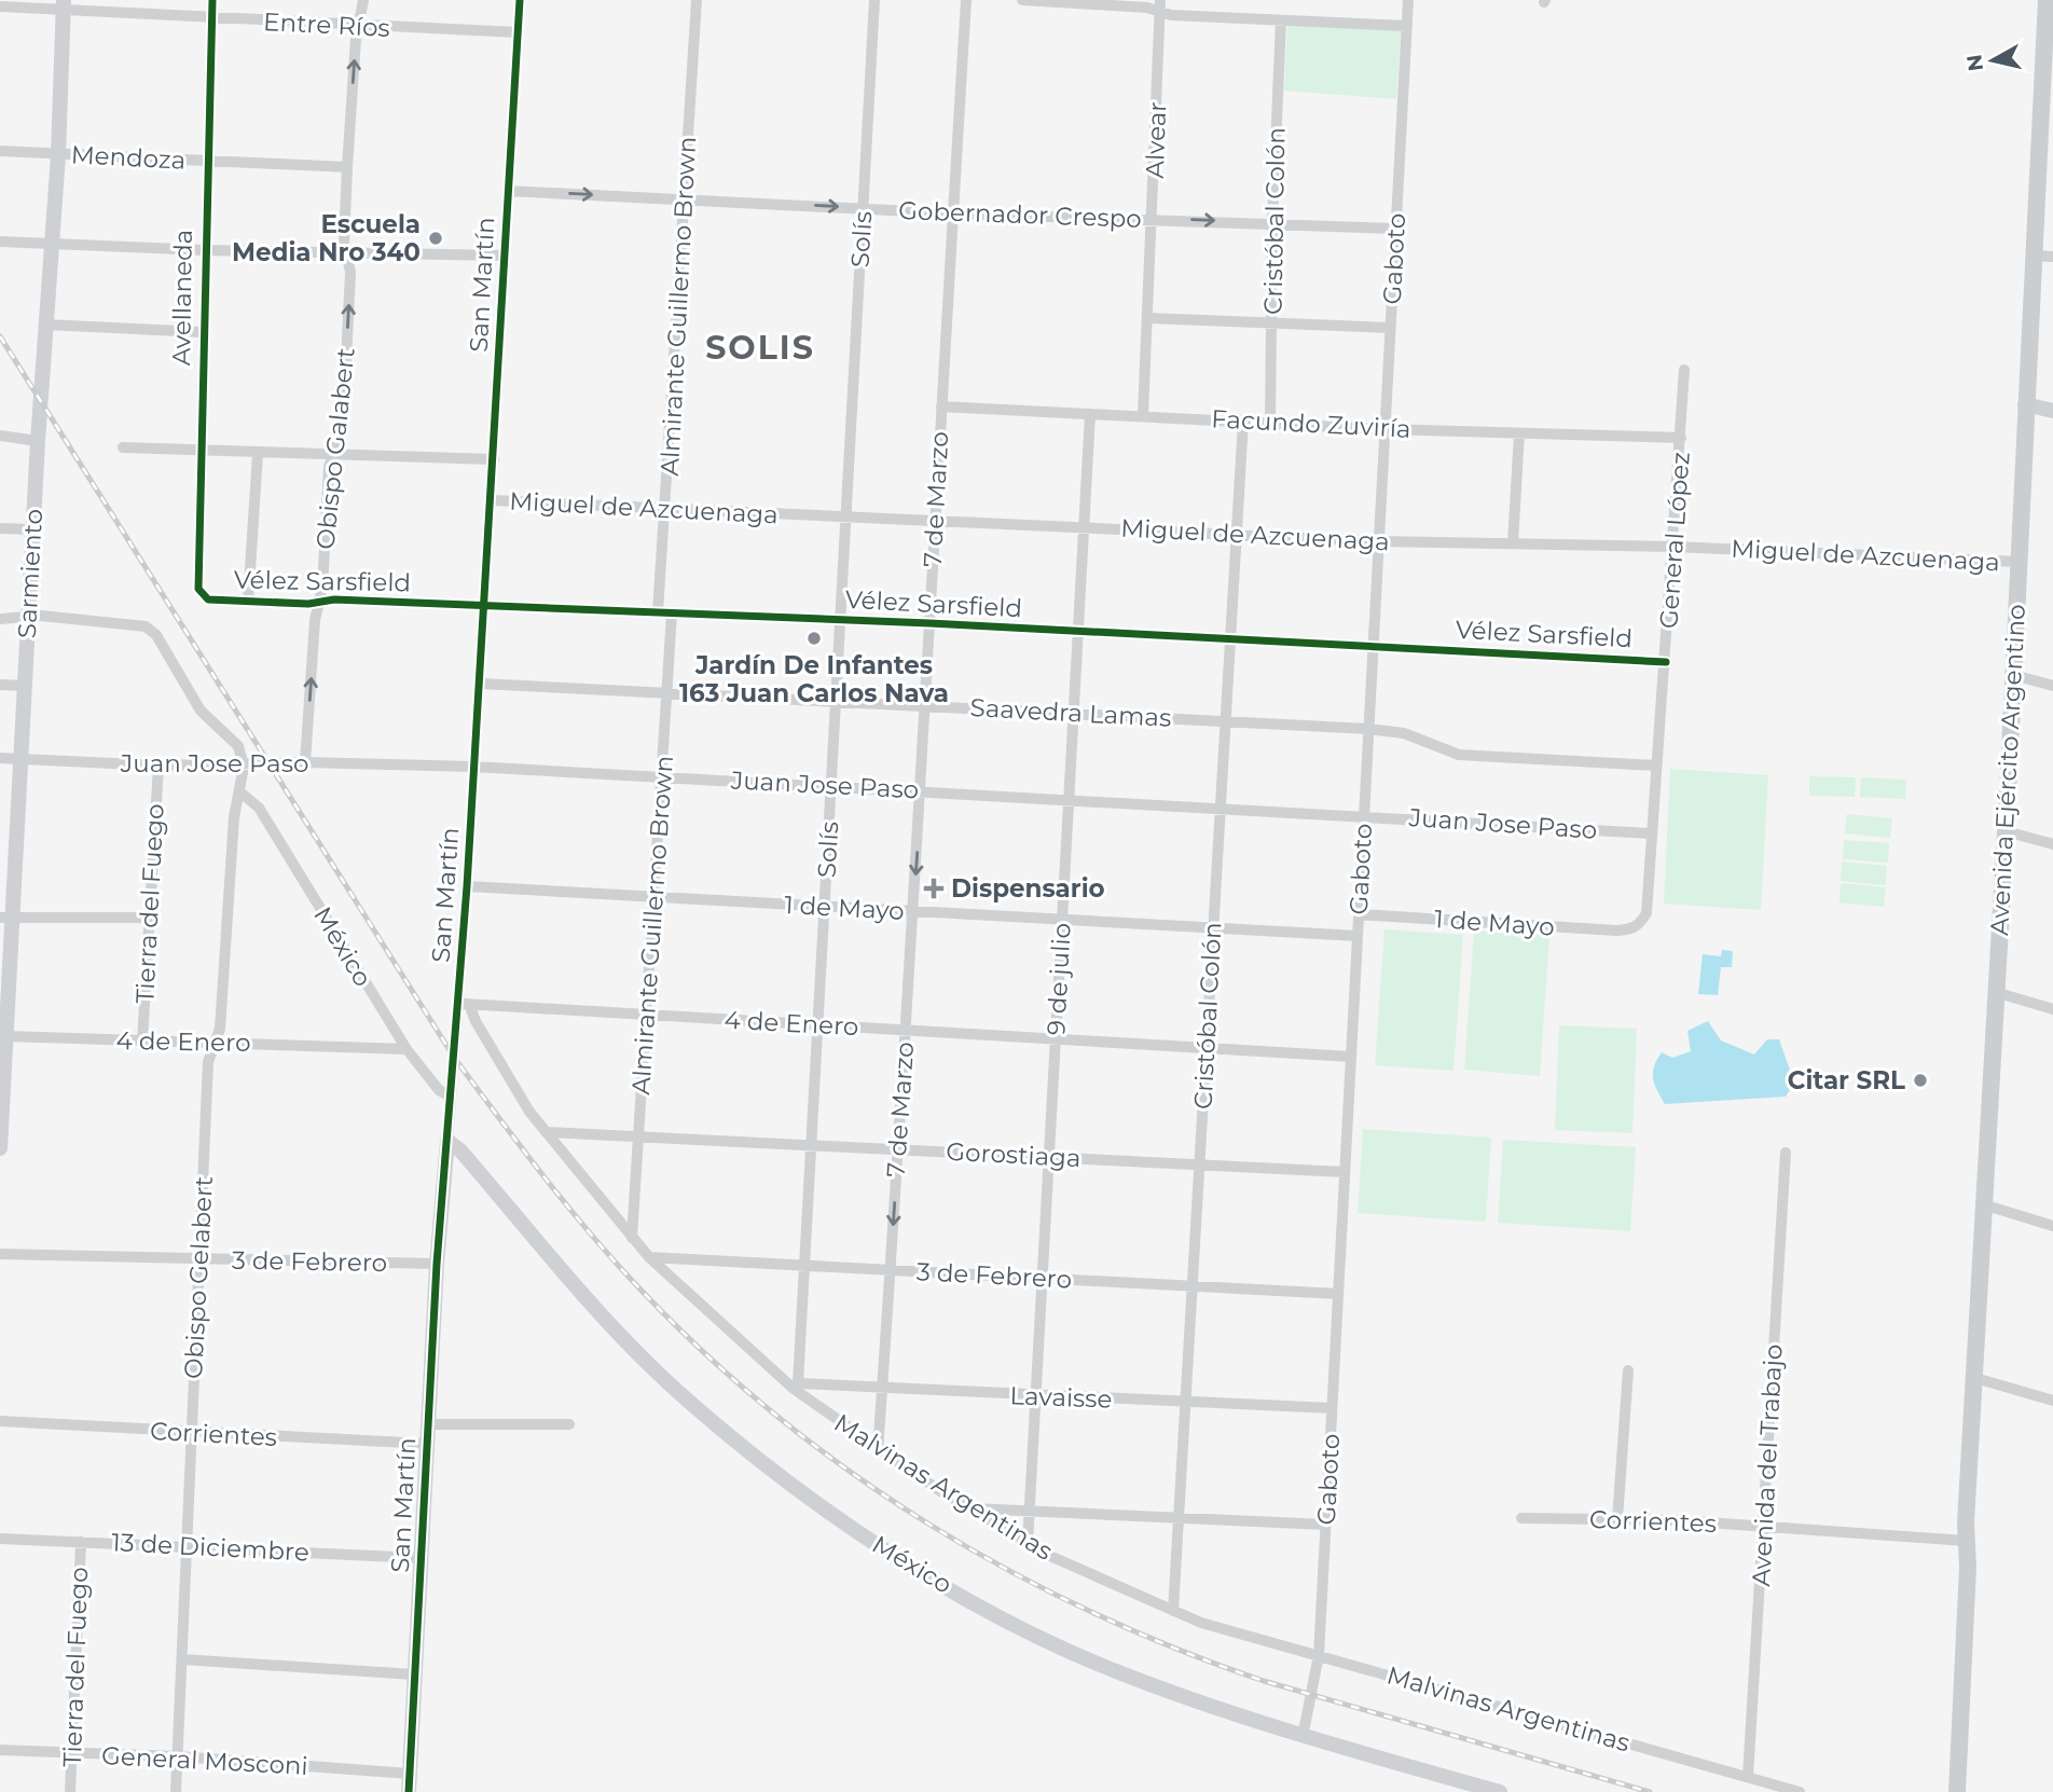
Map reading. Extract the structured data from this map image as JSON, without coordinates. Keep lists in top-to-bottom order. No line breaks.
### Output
{"streets":{"main road":["Avenida Ejército Argentino"],"street":["Entre Ríos","Alvear","Mendoza","Gobernador Crespo","Cristóbal Colón","Solís","Gaboto","San Martín","Avellaneda","Almirante Guillermo Brown","Facundo Zuviría","Obispo Galabert","7 de Marzo","Miguel de Azcuenaga","General López","Sarmiento","Vélez Sarsfield","Saavedra Lamas","Juan Jose Paso","Tierra del Fuego","1 de Mayo","México","9 de julio","4 de Enero","Gorostiaga","3 de Febrero","Obispo Gelabert","Lavaisse","Corrientes","Avenida del Trabajo","Malvinas Argentinas","13 de Diciembre","General Mosconi"]},"crossings":[["Entre Ríos","San Martín"],["Entre Ríos","Avellaneda"],["Entre Ríos","Obispo Galabert"],["Entre Ríos","Sarmiento"],["Alvear","Gobernador Crespo"],["Alvear","Facundo Zuviría"],["Mendoza","Avellaneda"],["Mendoza","Obispo Galabert"],["Mendoza","Sarmiento"],["Gobernador Crespo","Cristóbal Colón"],["Gobernador Crespo","Solís"],["Gobernador Crespo","Gaboto"],["Gobernador Crespo","San Martín"],["Gobernador Crespo","Almirante Guillermo Brown"],["Gobernador Crespo","7 de Marzo"],["Cristóbal Colón","Facundo Zuviría"],["Cristóbal Colón","Miguel de Azcuenaga"],["Cristóbal Colón","Vélez Sarsfield"],["Cristóbal Colón","Saavedra Lamas"],["Cristóbal Colón","Juan Jose Paso"],["Cristóbal Colón","1 de Mayo"],["Cristóbal Colón","4 de Enero"],["Cristóbal Colón","Gorostiaga"],["Cristóbal Colón","3 de Febrero"],["Cristóbal Colón","Lavaisse"],["Cristóbal Colón","Malvinas Argentinas"],["Solís","Miguel de Azcuenaga"],["Solís","Vélez Sarsfield"],["Solís","Saavedra Lamas"],["Solís","Juan Jose Paso"],["Solís","1 de Mayo"],["Solís","4 de Enero"],["Solís","Gorostiaga"],["Solís","3 de Febrero"],["Solís","Lavaisse"],["Solís","Malvinas Argentinas"],["Gaboto","Facundo Zuviría"],["Gaboto","Miguel de Azcuenaga"],["Gaboto","Vélez Sarsfield"],["Gaboto","Saavedra Lamas"],["Gaboto","Juan Jose Paso"],["Gaboto","1 de Mayo"],["Gaboto","México"],["Gaboto","4 de Enero"],["Gaboto","Gorostiaga"],["Gaboto","3 de Febrero"],["Gaboto","Lavaisse"],["Gaboto","Malvinas Argentinas"],["San Martín","Miguel de Azcuenaga"],["San Martín","Vélez Sarsfield"],["San Martín","Saavedra Lamas"],["San Martín","Juan Jose Paso"],["San Martín","1 de Mayo"],["San Martín","México"],["San Martín","4 de Enero"],["San Martín","3 de Febrero"],["San Martín","Corrientes"],["San Martín","Malvinas Argentinas"],["San Martín","13 de Diciembre"],["San Martín","General Mosconi"],["Avellaneda","Miguel de Azcuenaga"],["Avellaneda","Vélez Sarsfield"],["Almirante Guillermo Brown","Miguel de Azcuenaga"],["Almirante Guillermo Brown","Vélez Sarsfield"],["Almirante Guillermo Brown","Saavedra Lamas"],["Almirante Guillermo Brown","Juan Jose Paso"],["Almirante Guillermo Brown","1 de Mayo"],["Almirante Guillermo Brown","4 de Enero"],["Almirante Guillermo Brown","Gorostiaga"],["Almirante Guillermo Brown","Malvinas Argentinas"],["Facundo Zuviría","7 de Marzo"],["Facundo Zuviría","General López"],["Facundo Zuviría","9 de julio"],["Obispo Galabert","Miguel de Azcuenaga"],["Obispo Galabert","Vélez Sarsfield"],["Obispo Galabert","Juan Jose Paso"],["7 de Marzo","Miguel de Azcuenaga"],["7 de Marzo","Vélez Sarsfield"],["7 de Marzo","Saavedra Lamas"],["7 de Marzo","Juan Jose Paso"],["7 de Marzo","1 de Mayo"],["7 de Marzo","4 de Enero"],["7 de Marzo","Gorostiaga"],["7 de Marzo","3 de Febrero"],["7 de Marzo","Lavaisse"],["7 de Marzo","Malvinas Argentinas"],["Miguel de Azcuenaga","General López"],["Miguel de Azcuenaga","Avenida Ejército Argentino"],["Miguel de Azcuenaga","9 de julio"],["General López","Vélez Sarsfield"],["General López","Saavedra Lamas"],["General López","Juan Jose Paso"],["General López","1 de Mayo"],["Sarmiento","Juan Jose Paso"],["Sarmiento","4 de Enero"],["Vélez Sarsfield","9 de julio"],["Saavedra Lamas","9 de julio"],["Juan Jose Paso","Tierra del Fuego"],["Juan Jose Paso","9 de julio"],["Juan Jose Paso","Obispo Gelabert"],["Avenida Ejército Argentino","Corrientes"],["Tierra del Fuego","4 de Enero"],["Tierra del Fuego","13 de Diciembre"],["Tierra del Fuego","General Mosconi"],["1 de Mayo","9 de julio"],["México","4 de Enero"],["México","Obispo Gelabert"],["9 de julio","4 de Enero"],["9 de julio","Gorostiaga"],["9 de julio","3 de Febrero"],["9 de julio","Lavaisse"],["9 de julio","Malvinas Argentinas"],["4 de Enero","Obispo Gelabert"],["4 de Enero","Malvinas Argentinas"],["Gorostiaga","Malvinas Argentinas"],["3 de Febrero","Obispo Gelabert"],["3 de Febrero","Malvinas Argentinas"],["Obispo Gelabert","Corrientes"],["Obispo Gelabert","13 de Diciembre"],["Obispo Gelabert","General Mosconi"],["Lavaisse","Malvinas Argentinas"],["Corrientes","Avenida del Trabajo"],["Avenida del Trabajo","Malvinas Argentinas"]],"one_way":["Gobernador Crespo","Obispo Galabert"],"districts":["SOLIS"],"places":{"other":["Escuela Media Nro 340","Jardín De Infantes 163 Juan Carlos Nava","Citar SRL"],"health":["Dispensario"]},"north":"left"}
